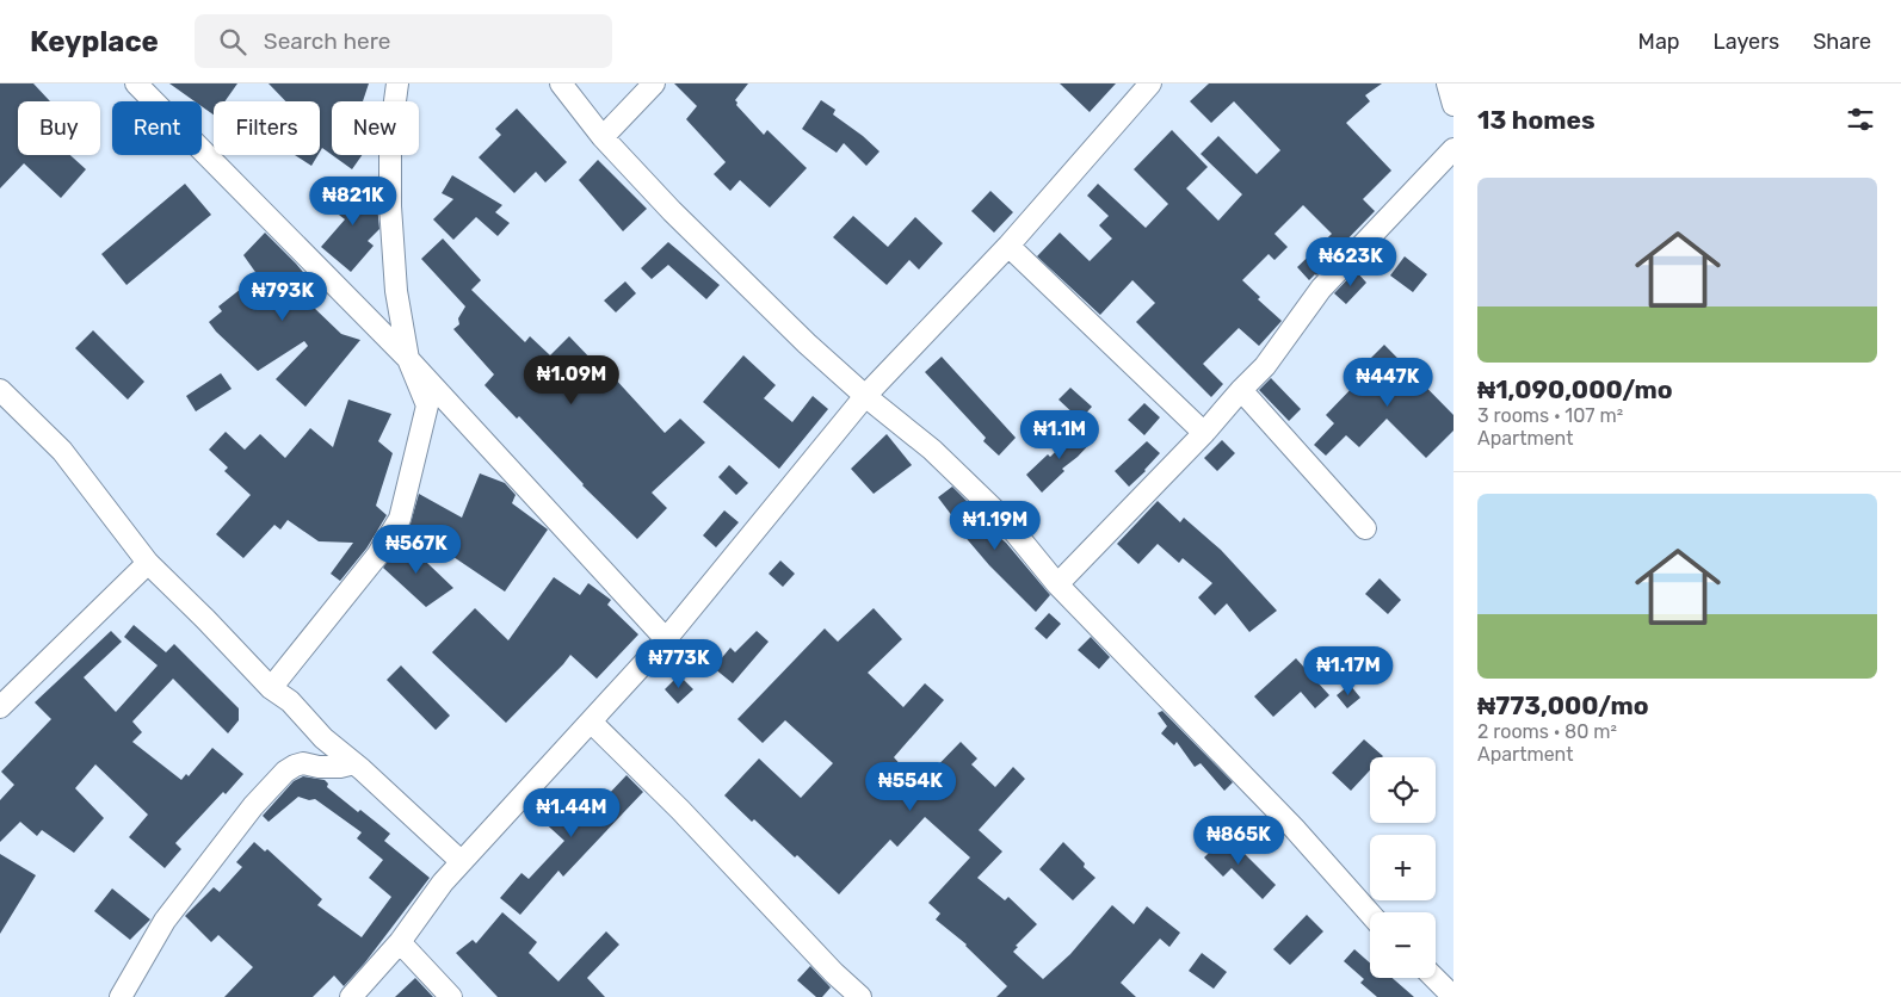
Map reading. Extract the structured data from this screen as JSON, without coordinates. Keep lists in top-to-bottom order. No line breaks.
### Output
{"page":{"header":"Keyplace","search":"Search here","nav":["Map","Layers","Share"],"heading":"13 homes","chip":["Buy","Rent","Filters","New"],"list":[{"name":"₦1,090,000/mo","note":"3 rooms · 107 m² · Apartment"},{"name":"₦773,000/mo","note":"2 rooms · 80 m² · Apartment"}],"price":["₦821K","₦623K","₦793K","₦1.09M","₦447K","₦1.1M","₦1.19M","₦567K","₦773K","₦1.17M","₦554K","₦1.44M","₦865K"],"map_buttons":["+","−"]}}
